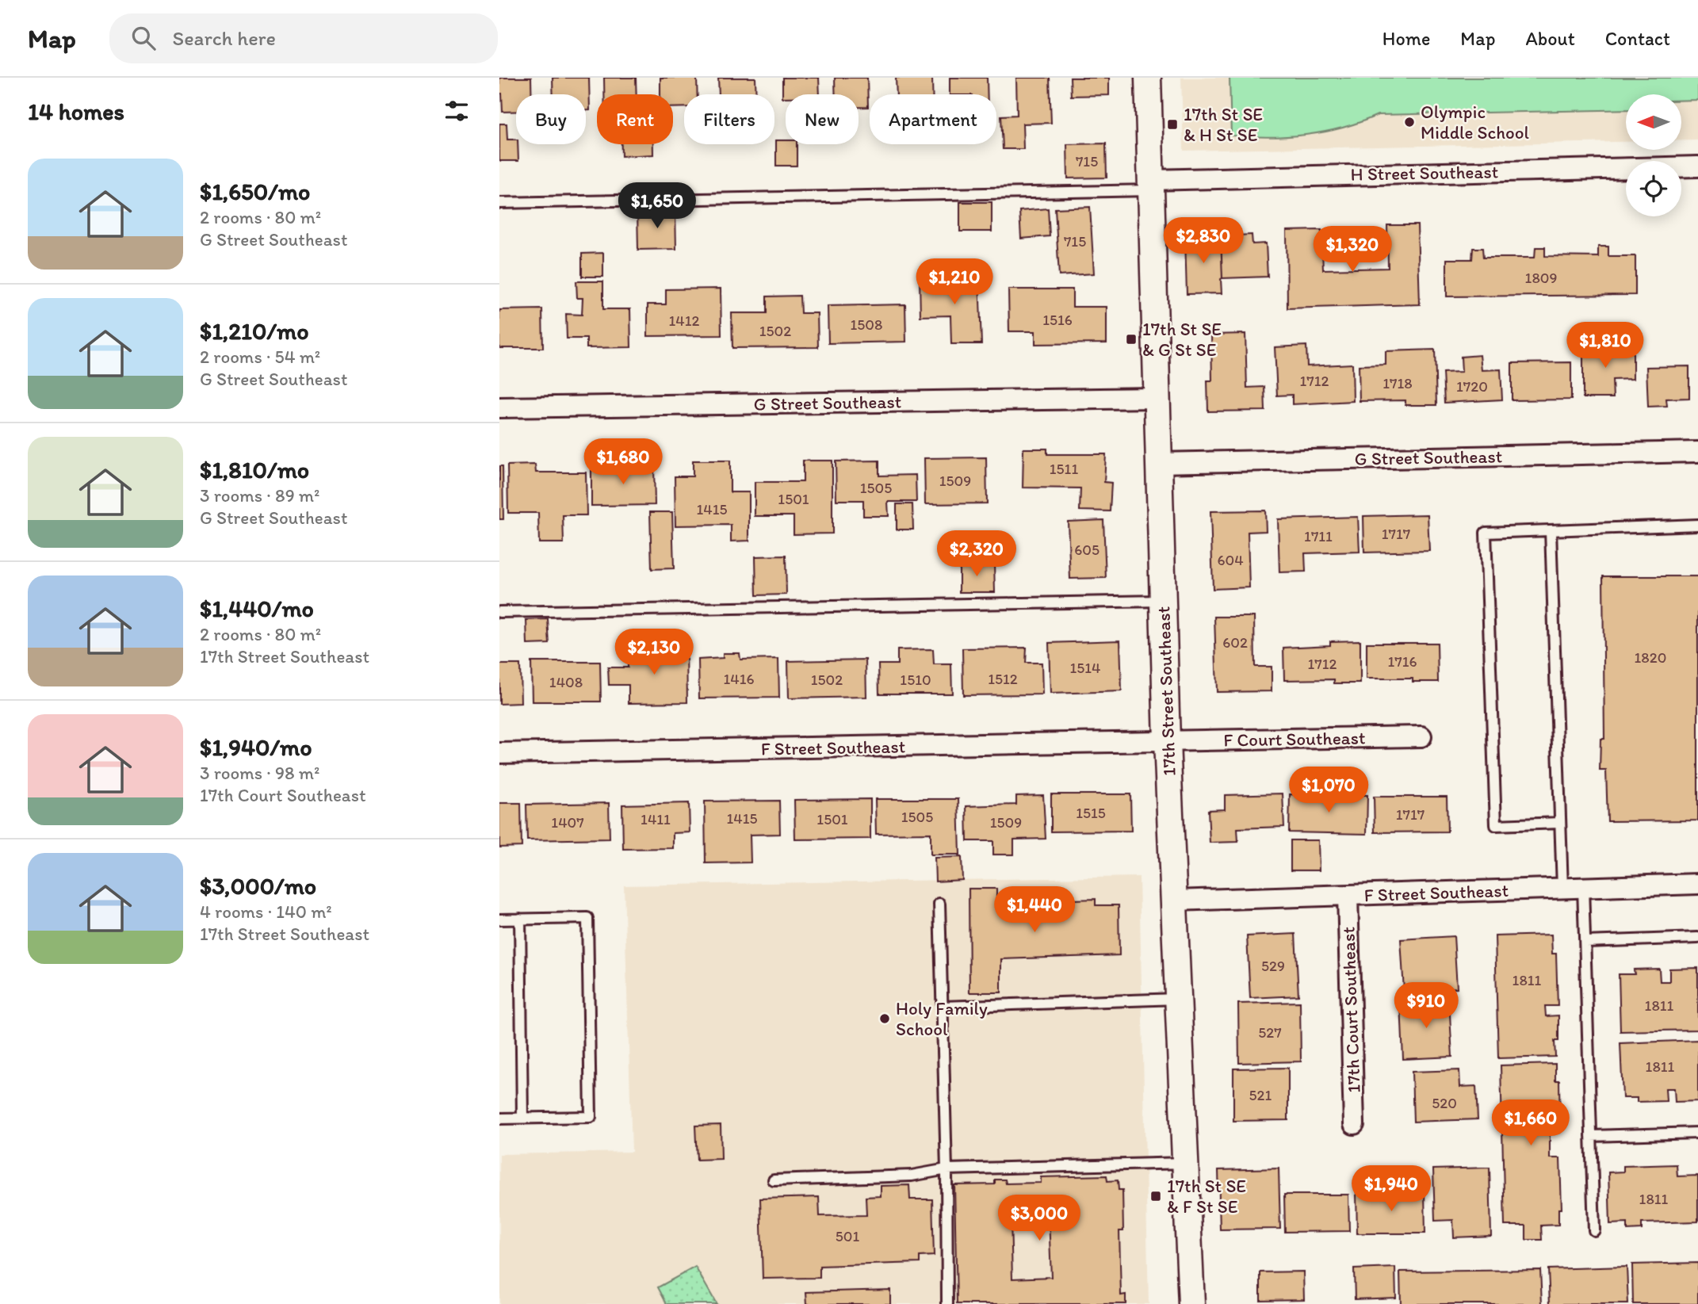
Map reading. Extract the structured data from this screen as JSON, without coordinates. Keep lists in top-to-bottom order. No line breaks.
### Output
{"streets":{"street":["H Street Southeast","G Street Southeast","17th Street Southeast","F Court Southeast","F Street Southeast","17th Court Southeast"]},"crossings":[["H Street Southeast","17th Street Southeast"],["G Street Southeast","17th Street Southeast"],["17th Street Southeast","F Court Southeast"],["17th Street Southeast","F Street Southeast"],["F Court Southeast","F Street Southeast"],["F Street Southeast","17th Court Southeast"]],"places":{"other":["Olympic Middle School","Holy Family School"],"transit":["17th St SE & H St SE","17th St SE & G St SE","17th St SE & F St SE"]},"house_numbers":["715","715","1809","1516","1412","1508","1502","1712","1718","1720","1511","1509","1505","1501","1415","1717","1711","605","604","602","1820","1716","1712","1514","1416","1512","1502","1510","1408","1515","1717","1505","1415","1411","1501","1407","1509","529","1811","1811","527","1811","521","520","1811","501"],"north":"left","page":{"header":"Map","search":"Search here","nav":["Home","Map","About","Contact"],"heading":"14 homes","chip":["Buy","Rent","Filters","New","Apartment"],"list":[{"name":"$1,650/mo","note":"2 rooms · 80 m² · G Street Southeast"},{"name":"$1,210/mo","note":"2 rooms · 54 m² · G Street Southeast"},{"name":"$1,810/mo","note":"3 rooms · 89 m² · G Street Southeast"},{"name":"$1,440/mo","note":"2 rooms · 80 m² · 17th Street Southeast"},{"name":"$1,940/mo","note":"3 rooms · 98 m² · 17th Court Southeast"},{"name":"$3,000/mo","note":"4 rooms · 140 m² · 17th Street Southeast"}],"price":["$1,650","$2,830","$1,320","$1,210","$1,810","$1,680","$2,320","$2,130","$1,070","$1,440","$910","$1,660","$1,940","$3,000"]}}
